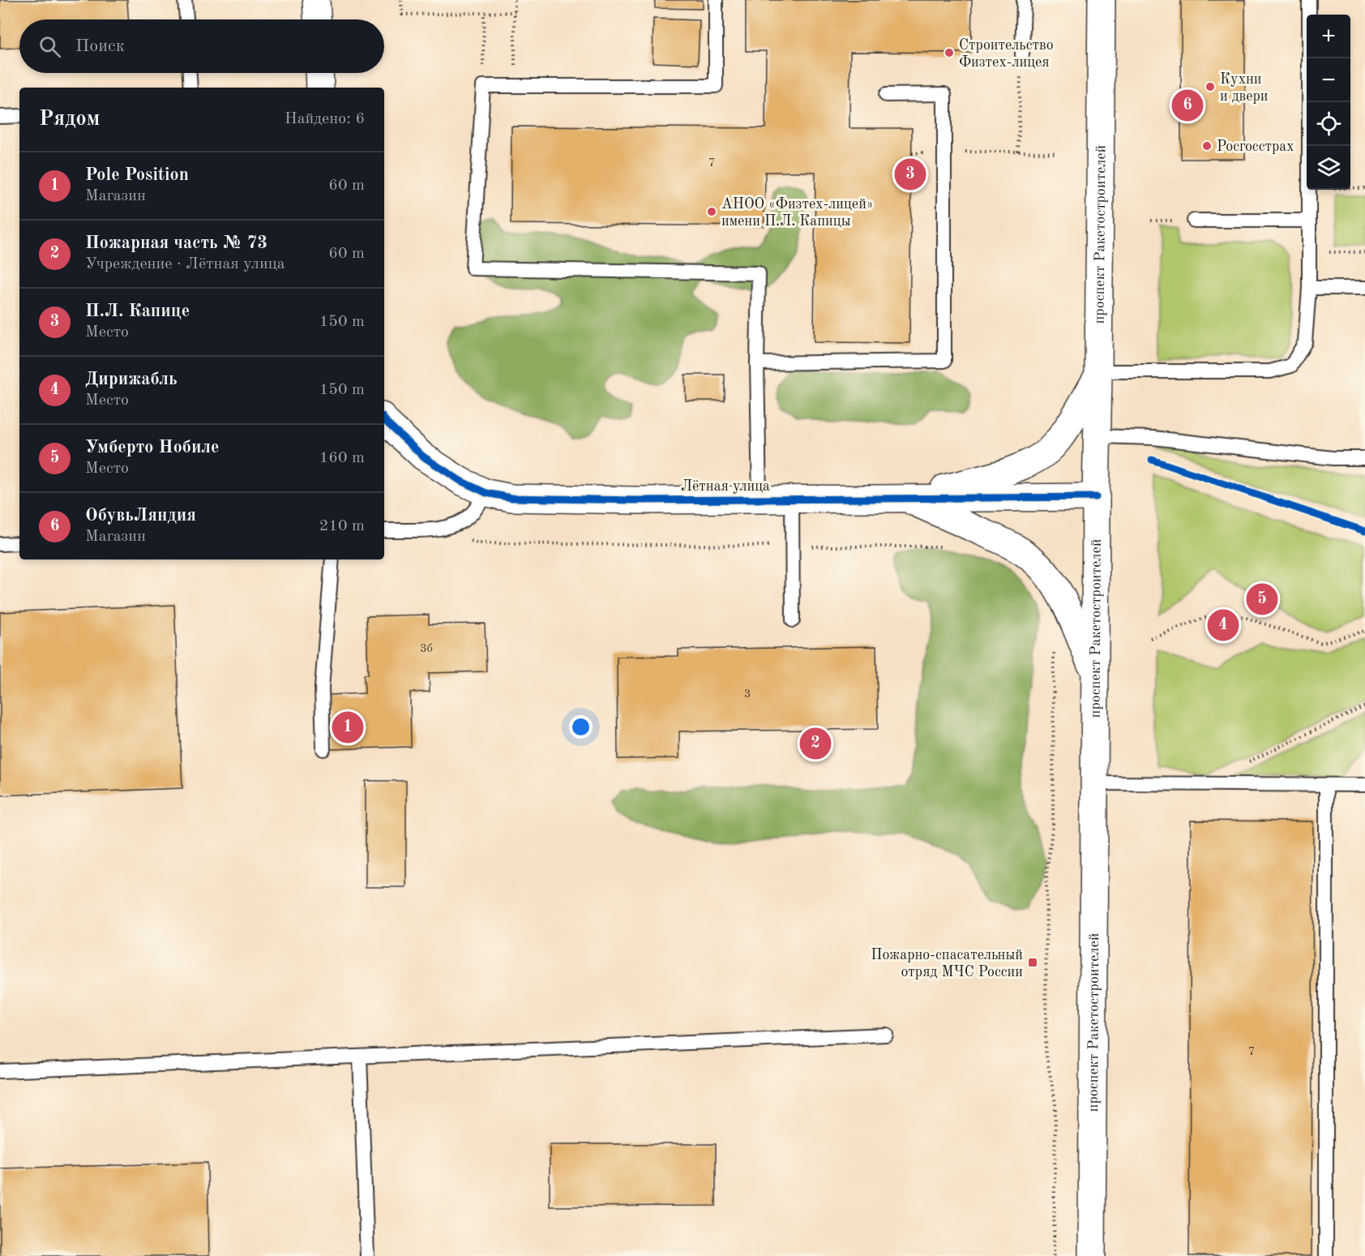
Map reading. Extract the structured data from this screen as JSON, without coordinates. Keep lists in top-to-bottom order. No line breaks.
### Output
{"streets":{"street":["проспект Ракетостроителей","Лётная улица"]},"crossings":[["проспект Ракетостроителей","Лётная улица"]],"places":{"other":["Строительство Физтех-лицея","Кухни и двери","Росгосстрах","АНОО «Физтех-лицей» имени П.Л. Капицы"],"transit":["Пожарно-спасательный отряд МЧС России"]},"house_numbers":["7","3б","3","7"],"page":{"map_buttons":["+","−"],"search":"Поиск","pins":["6","3","5","4","1","2"],"heading":["Рядом","Найдено: 6"],"list":[{"mark":"1","name":"Pole Position","note":"Магазин","value":"60 m"},{"mark":"2","name":"Пожарная часть № 73","note":"Учреждение · Лётная улица","value":"60 m"},{"mark":"3","name":"П.Л. Капице","note":"Место","value":"150 m"},{"mark":"4","name":"Дирижабль","note":"Место","value":"150 m"},{"mark":"5","name":"Умберто Нобиле","note":"Место","value":"160 m"},{"mark":"6","name":"ОбувьЛяндия","note":"Магазин","value":"210 m"}]}}
